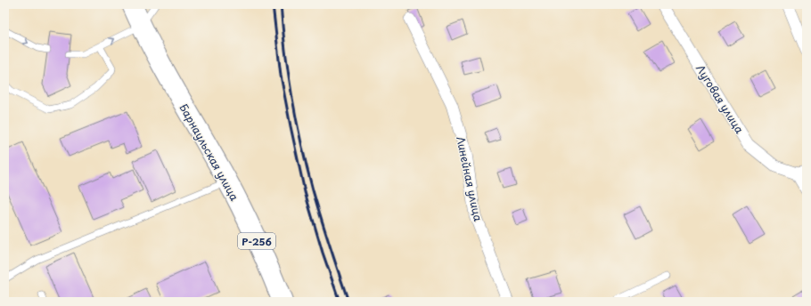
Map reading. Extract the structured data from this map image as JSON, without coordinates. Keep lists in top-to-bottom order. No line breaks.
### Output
{"streets":{"highway":["Барнаульская улица","Р-256"],"street":["Луговая улица","Линейная улица"]}}
